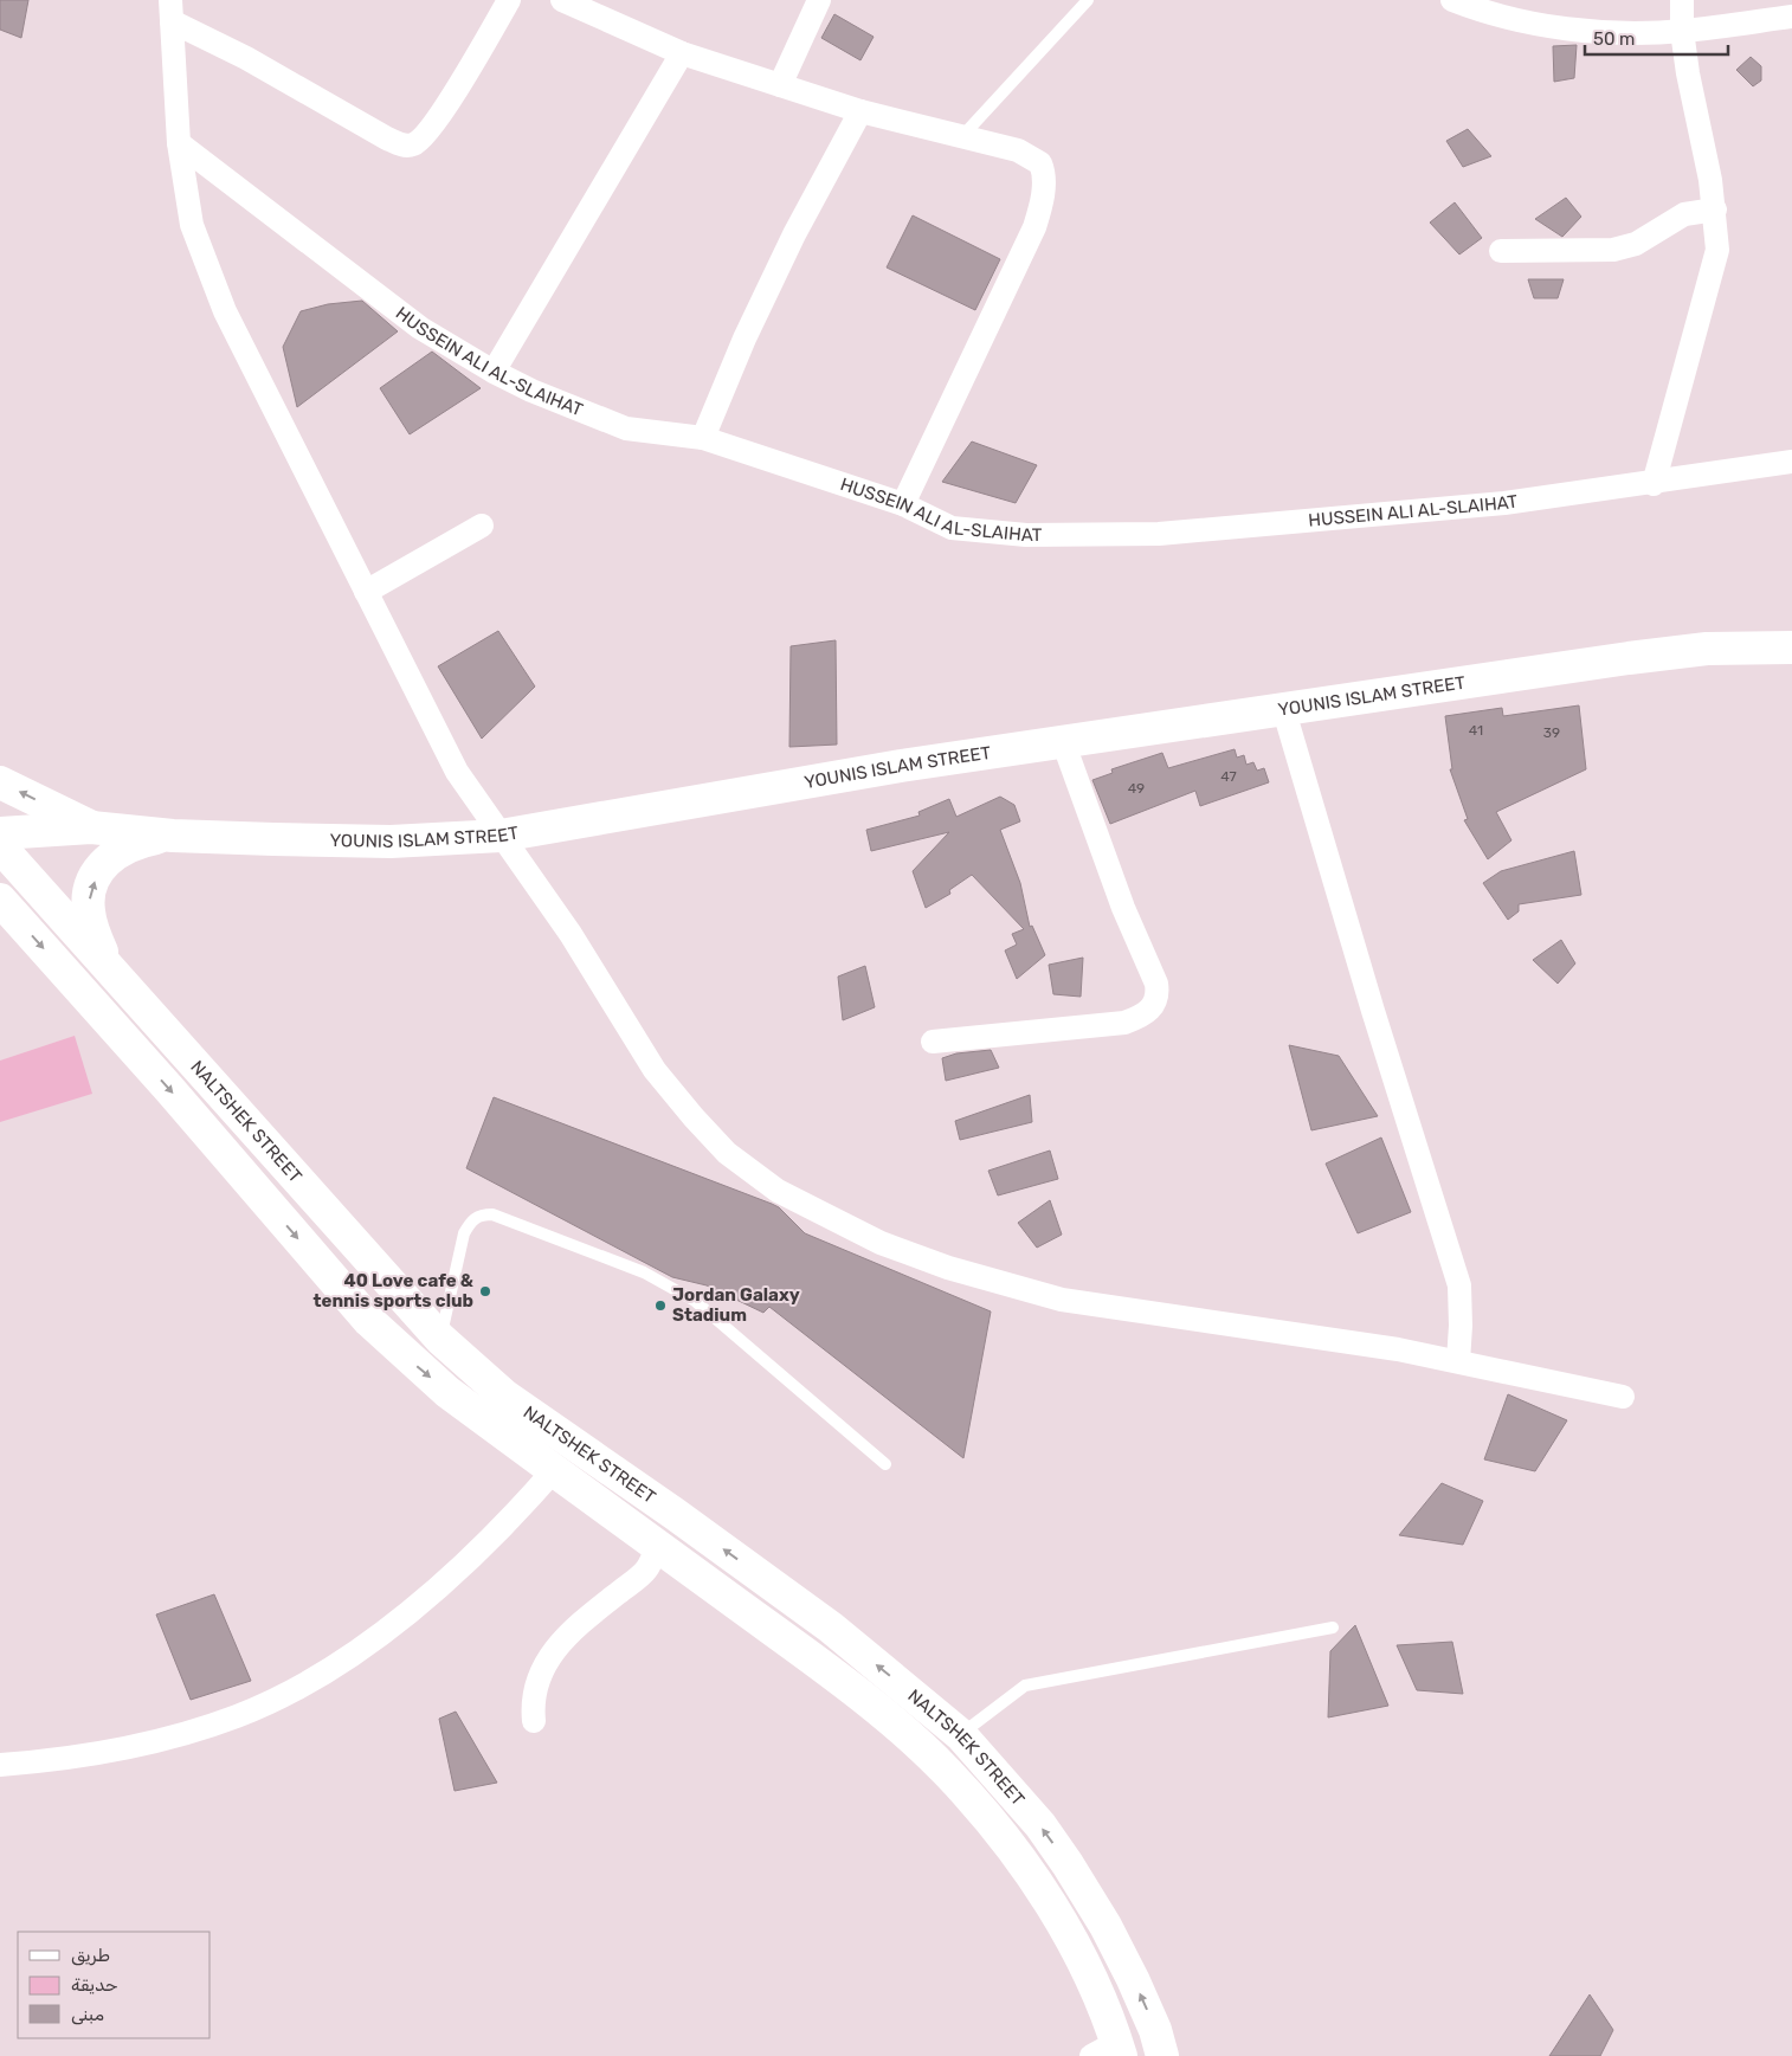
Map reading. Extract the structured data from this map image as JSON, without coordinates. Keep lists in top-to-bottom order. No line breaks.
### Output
{"streets":{"main road":["YOUNIS ISLAM STREET","NALTSHEK STREET"],"street":["HUSSEIN ALI AL-SLAIHAT"]},"places":["40 Love cafe & tennis sports club","Jordan Galaxy Stadium"],"house_numbers":["41","39","47","49"],"legend":["طريق","حديقة","مبنى"],"scale_bar":"50 m"}
